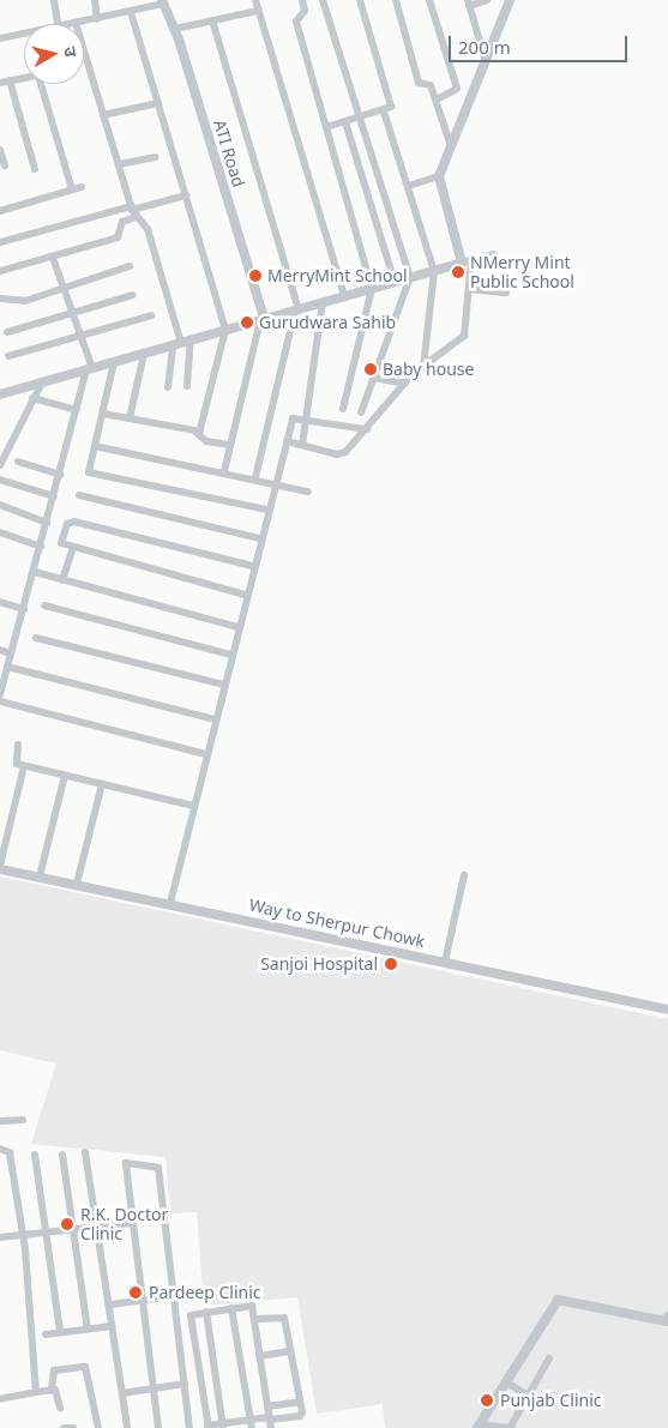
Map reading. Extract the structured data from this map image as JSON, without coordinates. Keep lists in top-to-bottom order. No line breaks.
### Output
{"streets":{"street":["ATI Road","Way to Sherpur Chowk"]},"places":["NMerry Mint Public School","MerryMint School","Gurudwara Sahib","Baby house","Sanjoi Hospital","R.K. Doctor Clinic","Pardeep Clinic","Punjab Clinic"],"scale_bar":"200 m","north":"right"}
